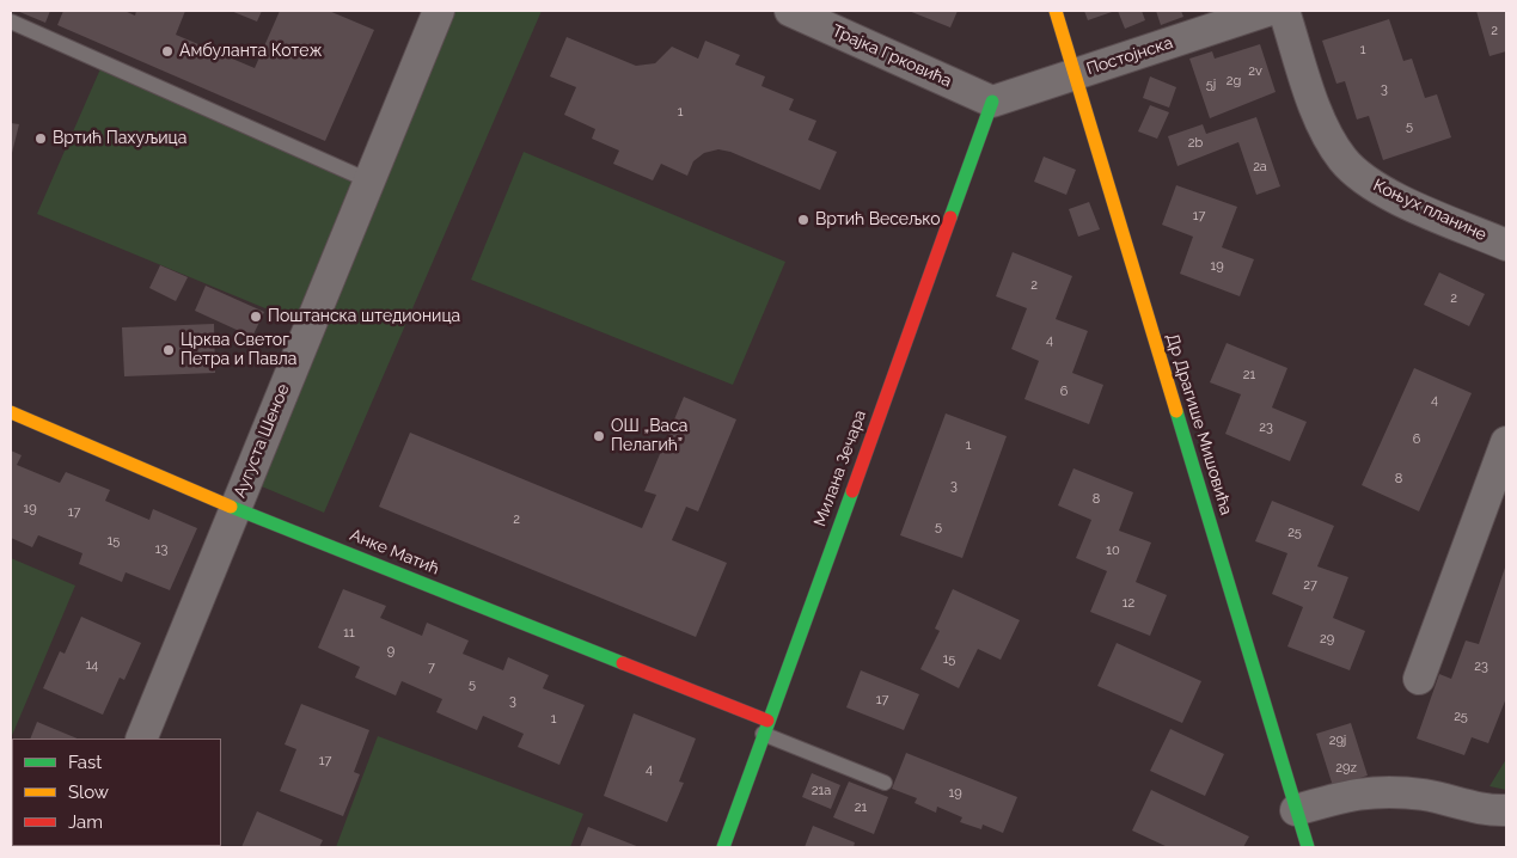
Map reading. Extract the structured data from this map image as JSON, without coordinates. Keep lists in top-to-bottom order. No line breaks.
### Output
{"streets":{"street":["Трајка Грковића","Постојнска","Коњух планине","Др Драгише Мишовића","Аугуста Шеное","Милана Зечара","Анке Матић"]},"crossings":[["Трајка Грковића","Постојнска"],["Трајка Грковића","Милана Зечара"],["Постојнска","Др Драгише Мишовића"],["Постојнска","Милана Зечара"],["Аугуста Шеное","Анке Матић"],["Милана Зечара","Анке Матић"]],"places":["Амбуланта Котеж","Вртић Пахуљица","Вртић Весељко","Поштанска штедионица","Црква Светог Петра и Павла","ОШ „Васа Пелагић”"],"house_numbers":["2","1","2v","2g","5j","3","1","5","2b","2a","17","19","2","2","4","21","6","4","23","6","1","8","3","8","19","17","2","5","25","15","13","10","27","12","11","29","9","15","14","23","7","5","17","3","25","1","29j","17","29z","4","21a","19","21"],"legend":["Fast","Slow","Jam"]}
